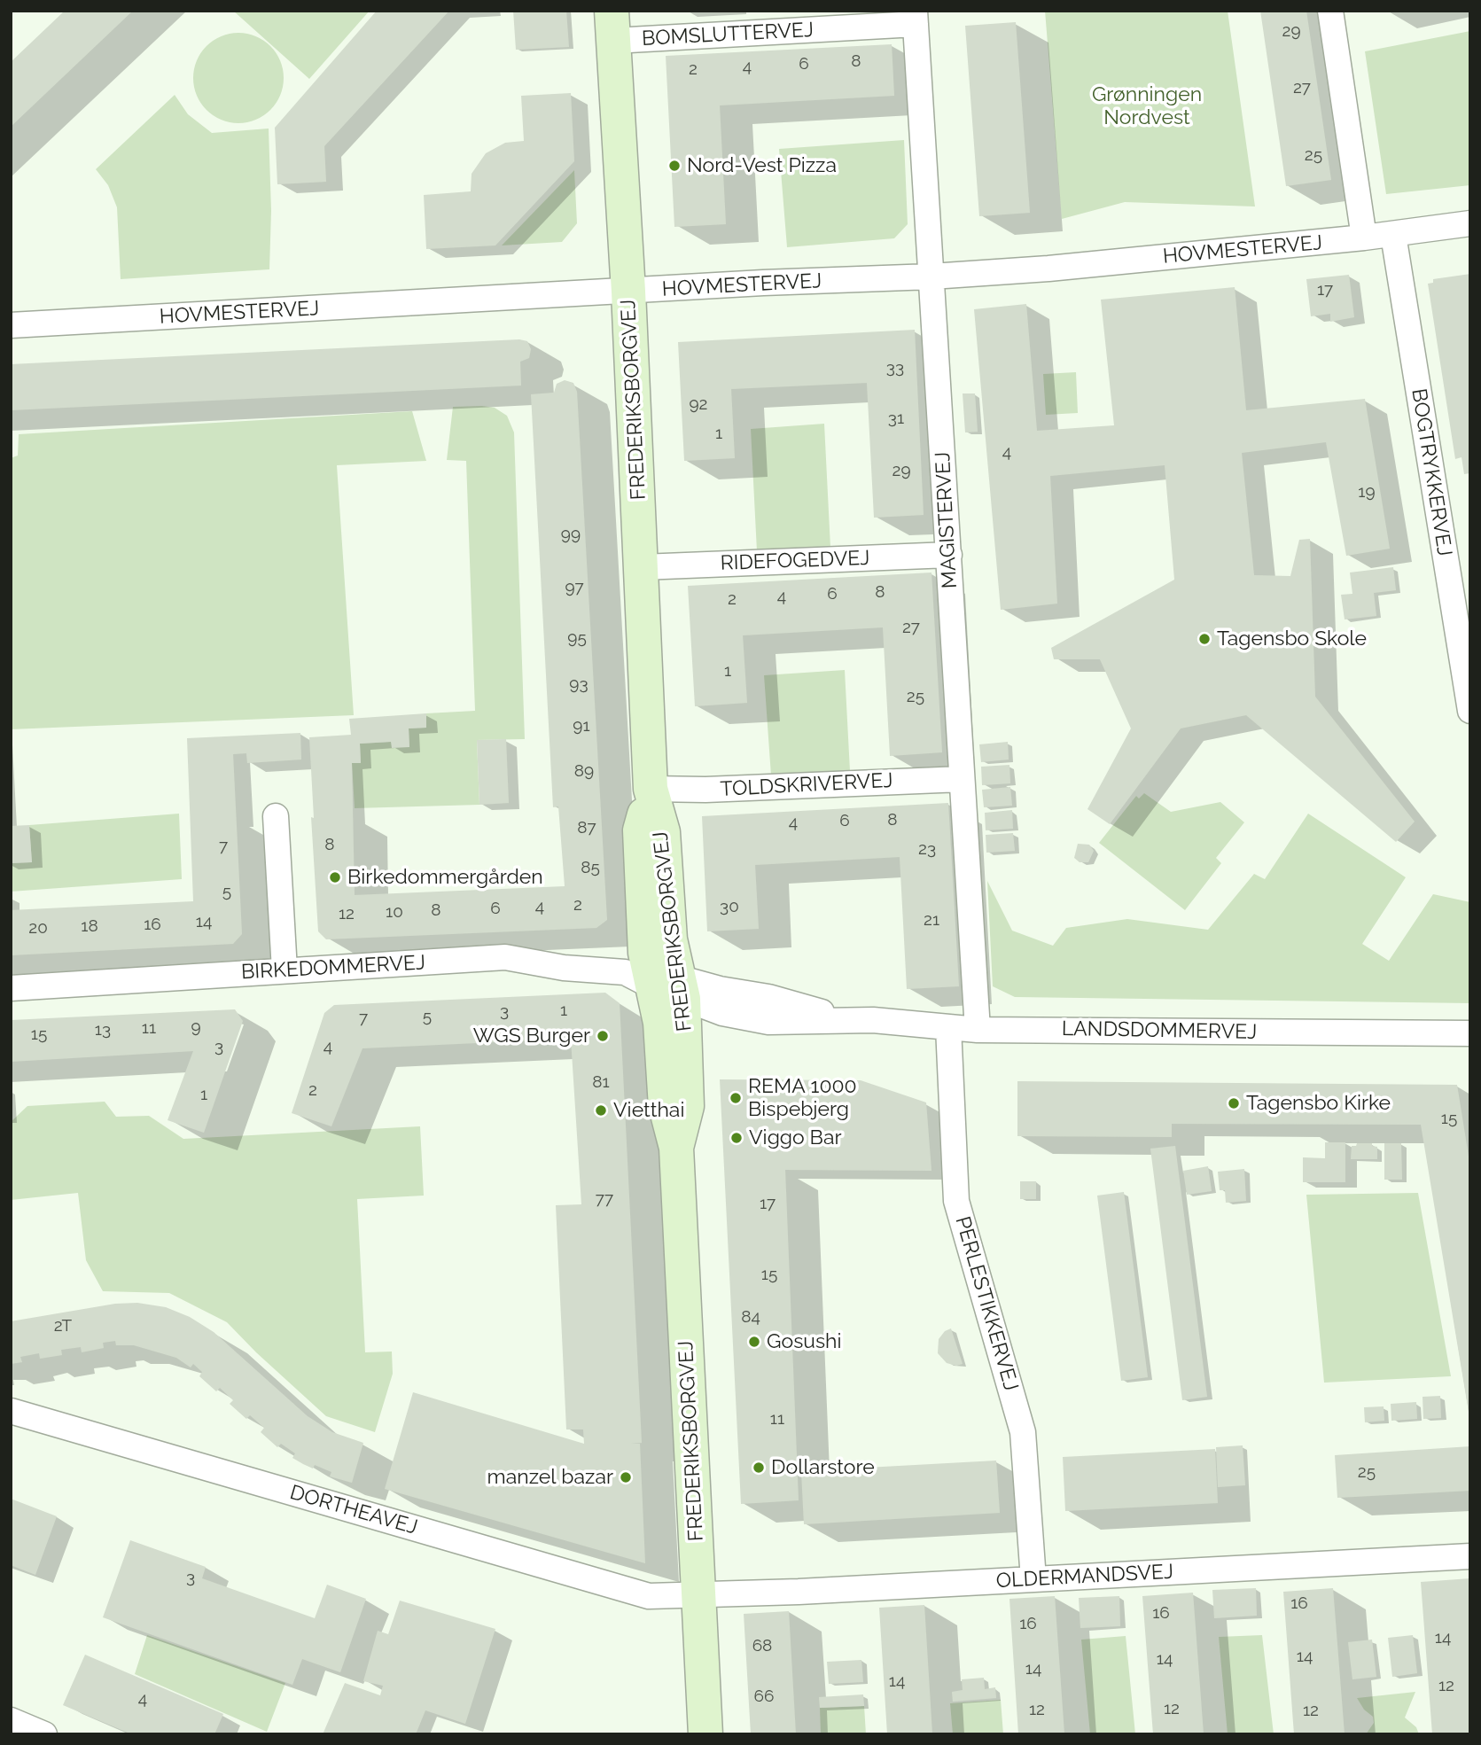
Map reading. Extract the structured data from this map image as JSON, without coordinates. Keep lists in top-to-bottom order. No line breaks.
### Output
{"streets":{"street":["BOMSLUTTERVEJ","HOVMESTERVEJ","FREDERIKSBORGVEJ","BOGTRYKKERVEJ","MAGISTERVEJ","RIDEFOGEDVEJ","TOLDSKRIVERVEJ","BIRKEDOMMERVEJ","LANDSDOMMERVEJ","PERLESTIKKERVEJ","DORTHEAVEJ","OLDERMANDSVEJ"]},"crossings":[["BOMSLUTTERVEJ","FREDERIKSBORGVEJ"],["BOMSLUTTERVEJ","MAGISTERVEJ"],["HOVMESTERVEJ","FREDERIKSBORGVEJ"],["HOVMESTERVEJ","BOGTRYKKERVEJ"],["HOVMESTERVEJ","MAGISTERVEJ"],["FREDERIKSBORGVEJ","RIDEFOGEDVEJ"],["FREDERIKSBORGVEJ","TOLDSKRIVERVEJ"],["FREDERIKSBORGVEJ","BIRKEDOMMERVEJ"],["FREDERIKSBORGVEJ","LANDSDOMMERVEJ"],["FREDERIKSBORGVEJ","DORTHEAVEJ"],["FREDERIKSBORGVEJ","OLDERMANDSVEJ"],["MAGISTERVEJ","RIDEFOGEDVEJ"],["MAGISTERVEJ","TOLDSKRIVERVEJ"],["MAGISTERVEJ","LANDSDOMMERVEJ"],["BIRKEDOMMERVEJ","LANDSDOMMERVEJ"],["LANDSDOMMERVEJ","PERLESTIKKERVEJ"],["PERLESTIKKERVEJ","OLDERMANDSVEJ"],["DORTHEAVEJ","OLDERMANDSVEJ"]],"parks":["Grønningen Nordvest"],"places":["Nord-Vest Pizza","Tagensbo Skole","Birkedommergården","WGS Burger","REMA 1000 Bispebjerg","Tagensbo Kirke","Vietthai","Viggo Bar","Gosushi","Dollarstore","manzel bazar"],"house_numbers":["29","8","6","4","2","27","25","17","33","92","31","1","4","29","19","99","97","8","6","4","2","27","95","1","93","25","91","89","8","6","4","87","8","7","23","85","5","2","4","30","6","8","10","12","21","14","16","18","20","1","3","5","7","9","11","13","15","3","4","81","2","1","15","77","17","15","84","2T","11","25","3","16","16","16","14","68","14","14","14","14","12","66","4","12","12","12"]}
